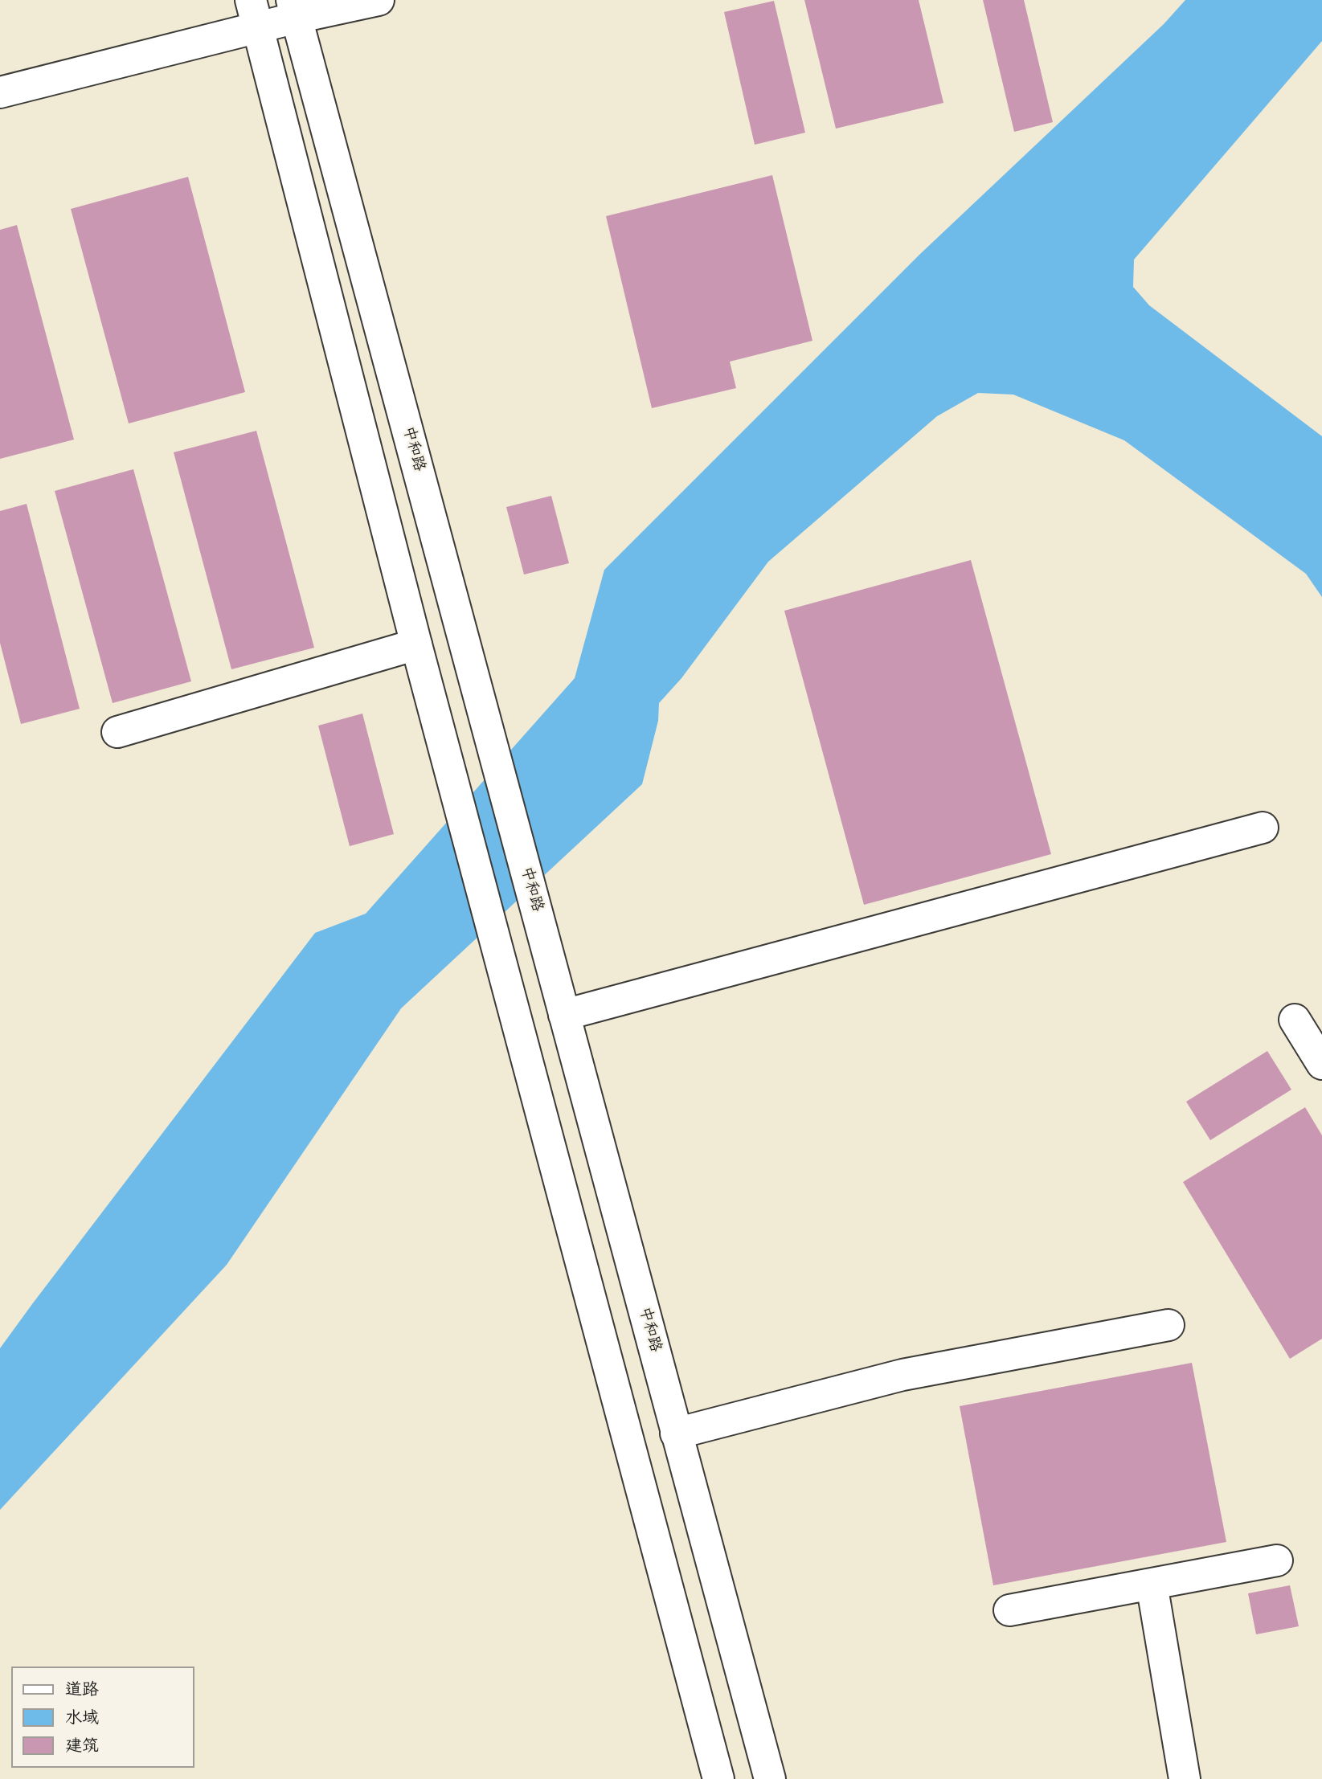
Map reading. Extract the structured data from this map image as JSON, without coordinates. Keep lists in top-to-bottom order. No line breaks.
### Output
{"streets":{"main road":["中和路"]},"legend":["道路","水域","建筑"]}
